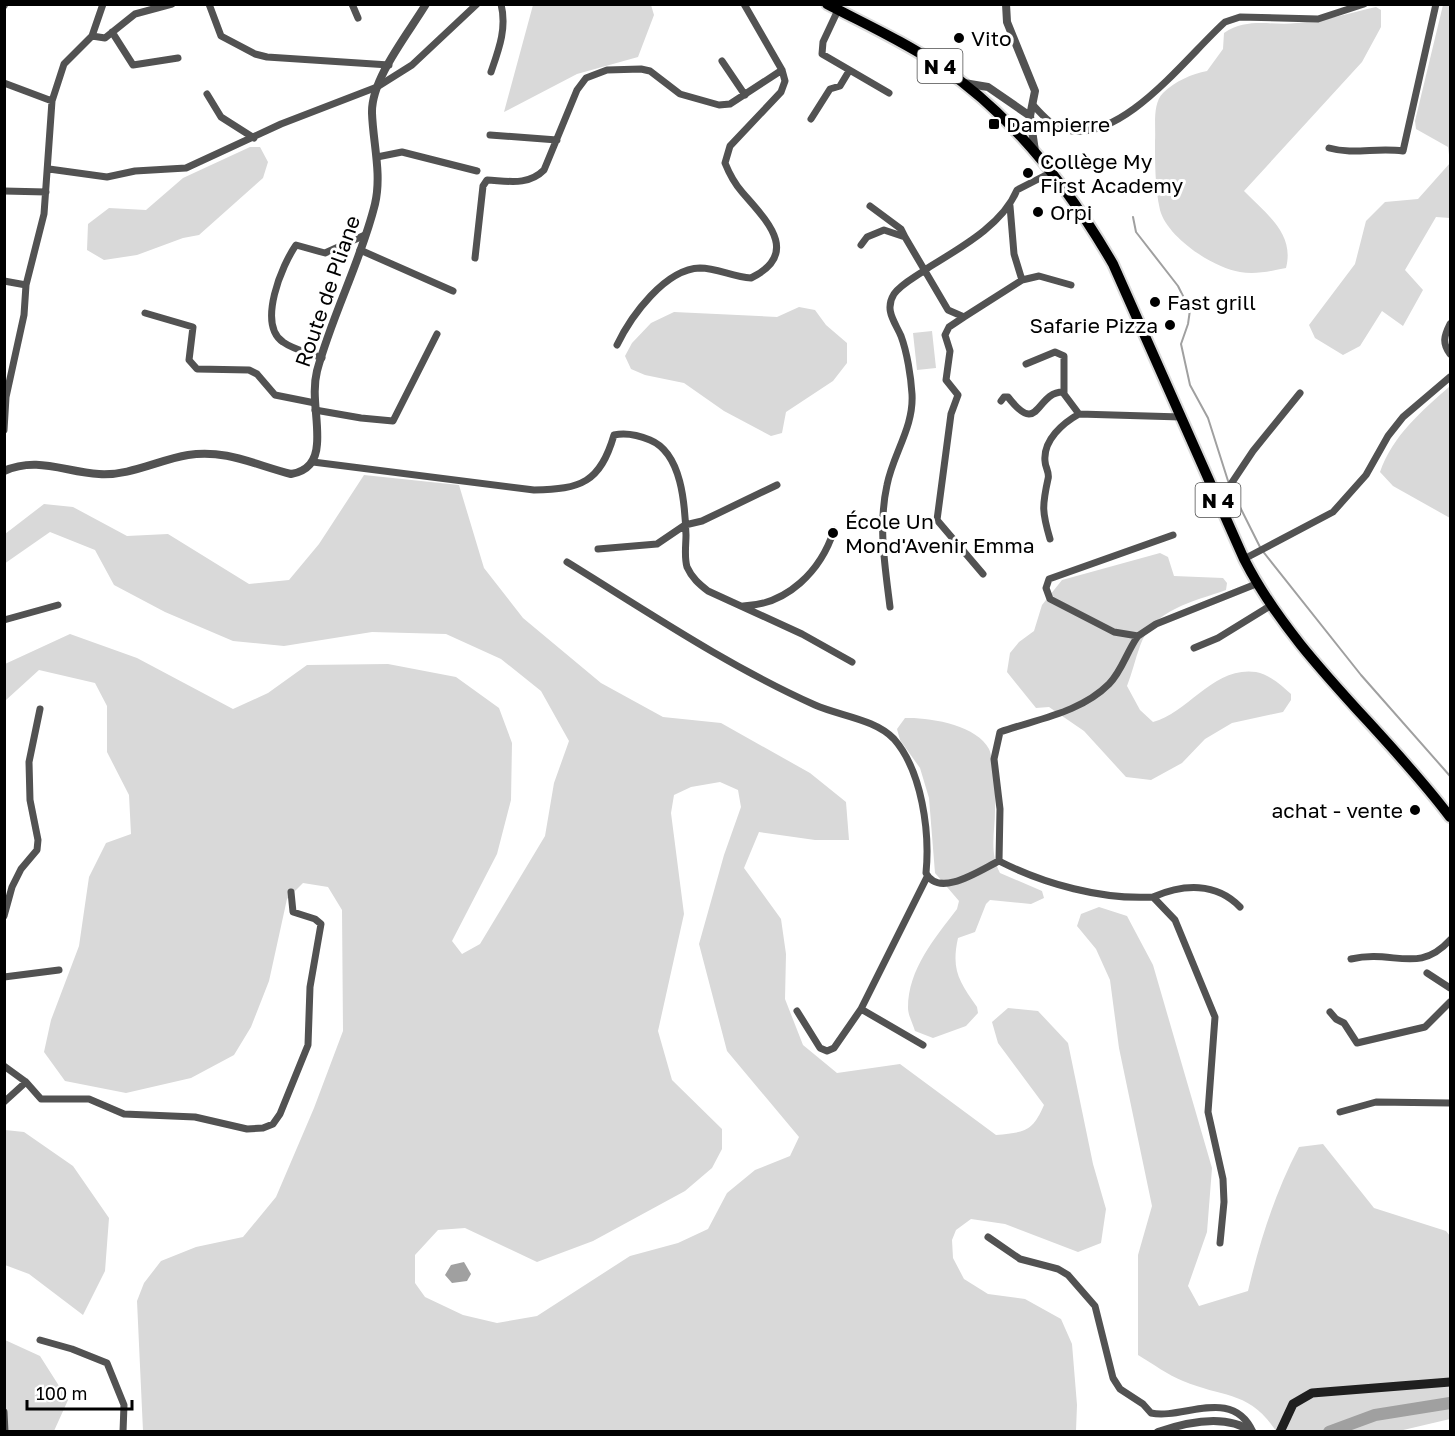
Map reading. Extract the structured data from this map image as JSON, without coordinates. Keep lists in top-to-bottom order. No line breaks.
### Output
{"streets":{"main road":["N 4"],"street":["Route de Pliane"]},"places":{"other":["Vito","Collège My First Academy","Orpi","Fast grill","Safarie Pizza","École Un Mond'Avenir Emma","achat - vente"],"transit":["Dampierre"]},"scale_bar":"100 m"}
